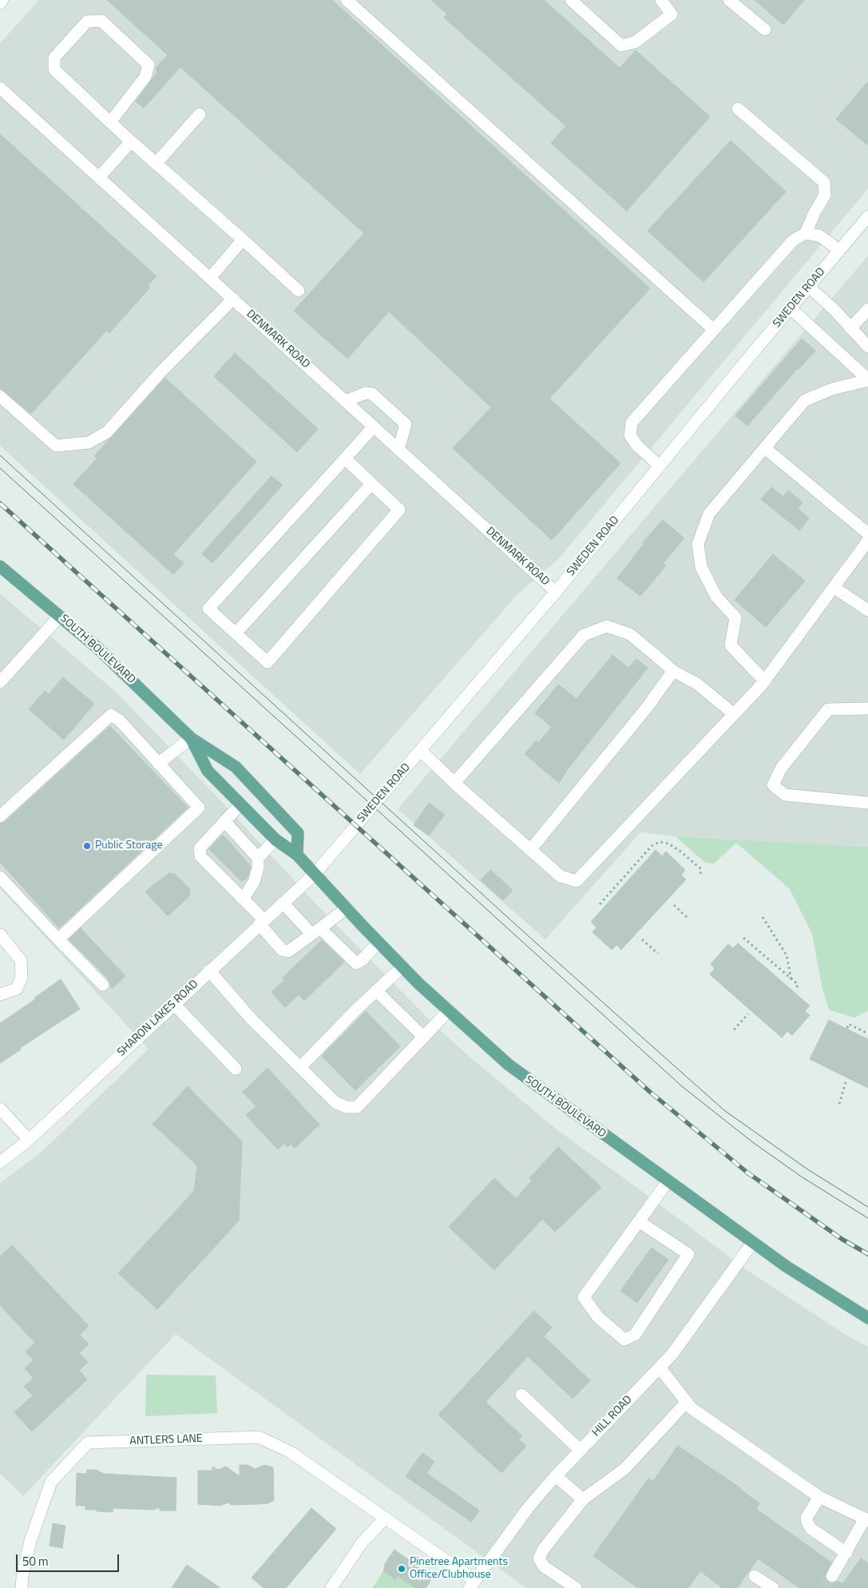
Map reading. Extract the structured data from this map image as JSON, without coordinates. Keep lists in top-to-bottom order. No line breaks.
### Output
{"streets":{"main road":["SOUTH BOULEVARD"],"street":["SWEDEN ROAD","DENMARK ROAD","SHARON LAKES ROAD","HILL ROAD","ANTLERS LANE"]},"crossings":[["SWEDEN ROAD","DENMARK ROAD"],["SWEDEN ROAD","SOUTH BOULEVARD"],["SWEDEN ROAD","SHARON LAKES ROAD"],["SOUTH BOULEVARD","SHARON LAKES ROAD"],["SOUTH BOULEVARD","HILL ROAD"],["HILL ROAD","ANTLERS LANE"]],"places":["Public Storage","Pinetree Apartments Office/Clubhouse"],"scale_bar":"50 m"}
